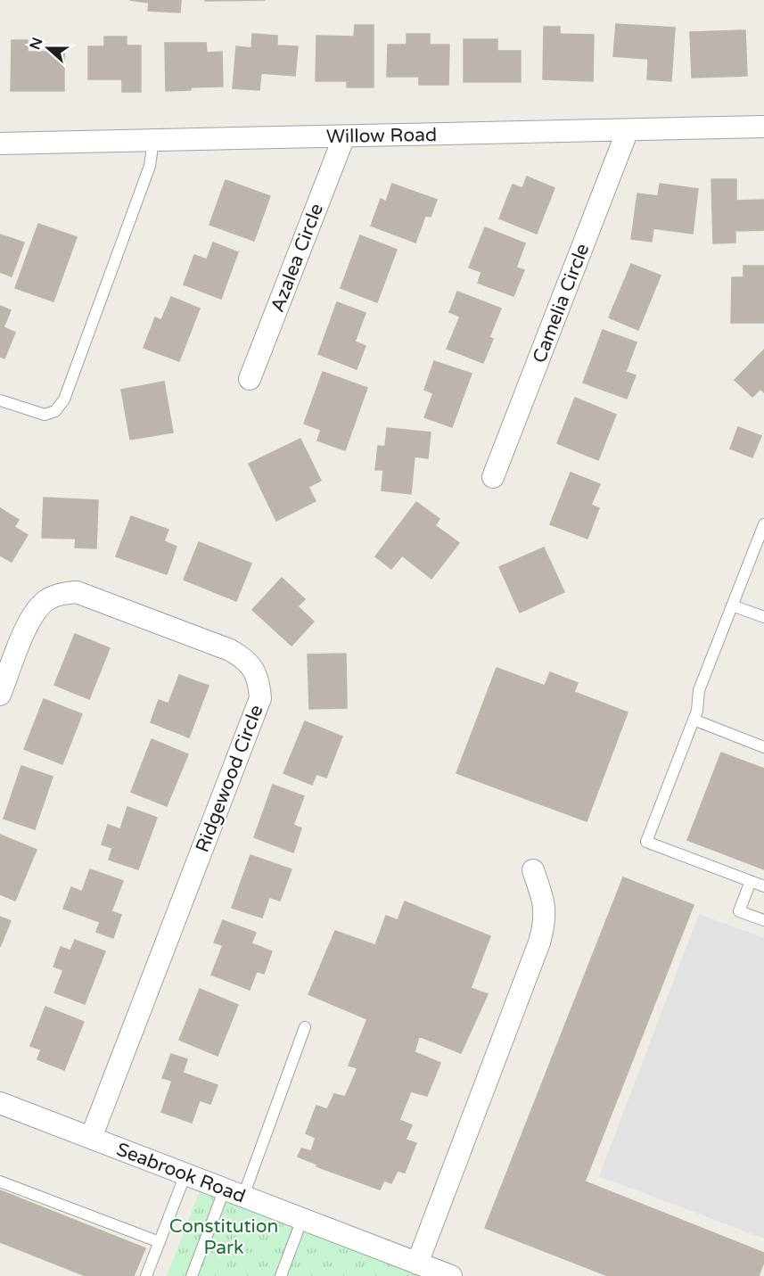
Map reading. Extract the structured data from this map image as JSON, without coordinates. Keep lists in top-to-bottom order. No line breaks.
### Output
{"streets":{"street":["Willow Road","Azalea Circle","Camelia Circle","Ridgewood Circle","Seabrook Road"]},"crossings":[["Willow Road","Azalea Circle"],["Willow Road","Camelia Circle"],["Ridgewood Circle","Seabrook Road"]],"parks":["Constitution Park"],"north":"left"}
